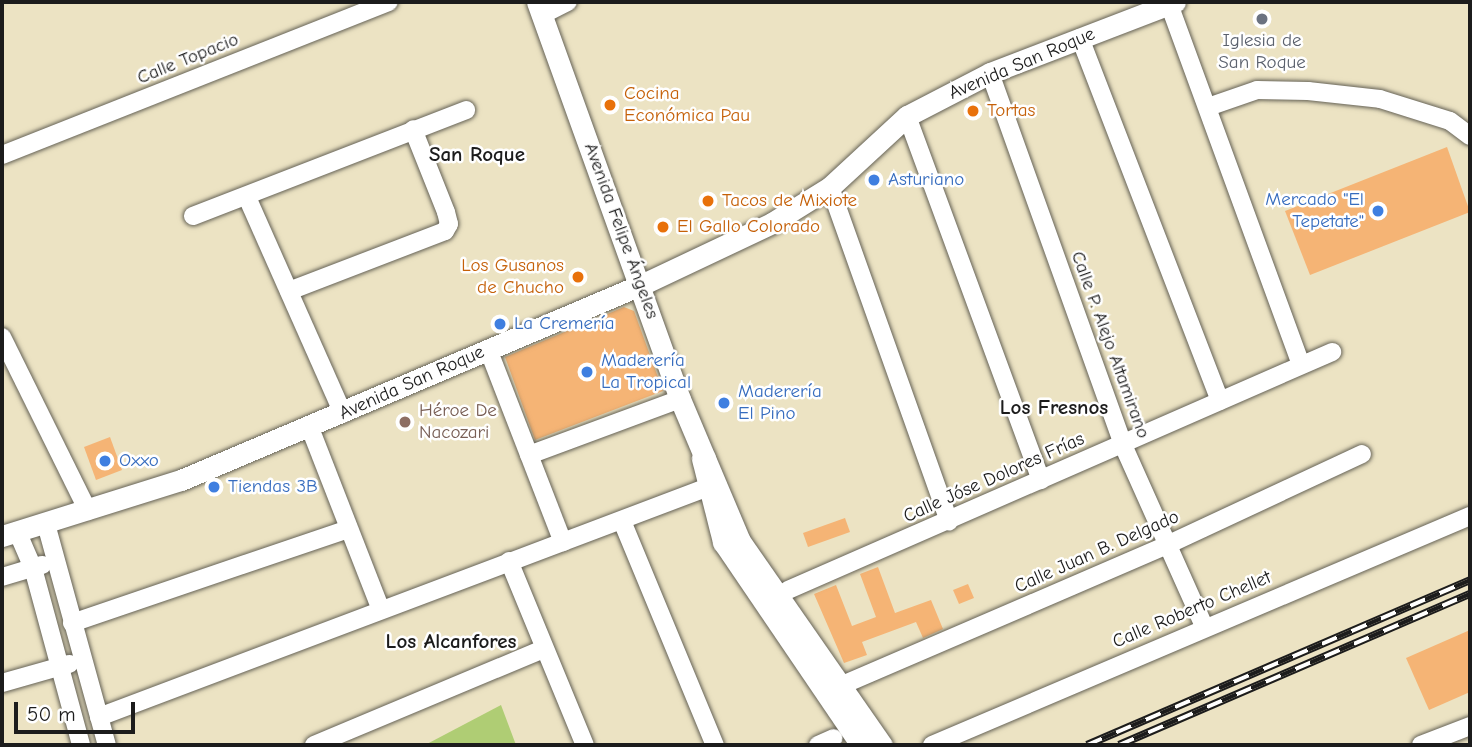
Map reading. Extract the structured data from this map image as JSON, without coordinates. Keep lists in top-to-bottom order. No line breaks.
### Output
{"streets":{"main road":["Avenida Felipe Ángeles"],"street":["Calle Topacio","Avenida San Roque","Calle P. Alejo Altamirano","Calle Jóse Dolores Frías","Calle Juan B. Delgado","Calle Roberto Chellet"]},"crossings":[["Avenida San Roque","Avenida Felipe Ángeles"],["Avenida San Roque","Calle P. Alejo Altamirano"],["Calle P. Alejo Altamirano","Calle Jóse Dolores Frías"],["Calle P. Alejo Altamirano","Calle Juan B. Delgado"],["Calle P. Alejo Altamirano","Calle Roberto Chellet"]],"districts":["San Roque","Los Fresnos","Los Alcanfores"],"places":["Iglesia de San Roque","Cocina Económica Pau","Tortas","Asturiano","Tacos de Mixiote","Mercado \"El Tepetate\"","El Gallo Colorado","Los Gusanos de Chucho","La Cremería","Maderería La Tropical","Maderería El Pino","Héroe De Nacozari","Oxxo","Tiendas 3B"],"scale_bar":"50 m"}
